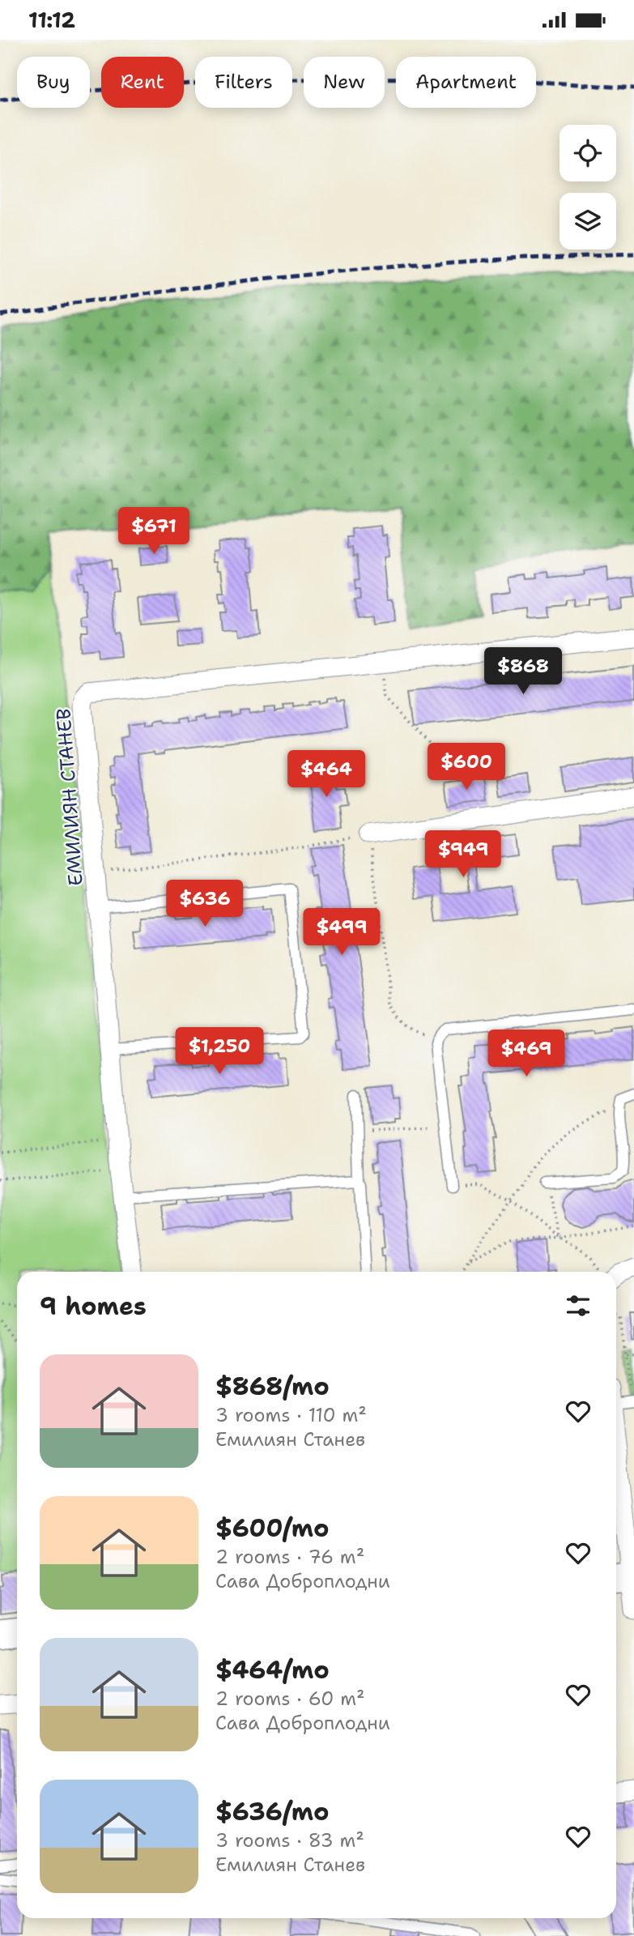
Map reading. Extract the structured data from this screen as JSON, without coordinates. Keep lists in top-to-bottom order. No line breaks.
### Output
{"streets":{"street":["ЕМИЛИЯН СТАНЕВ"]},"page":{"status":"11:12","chip":["Buy","Rent","Filters","New","Apartment"],"price":["$671","$868","$600","$464","$949","$636","$499","$1,250","$469"],"heading":"9 homes","list":[{"name":"$868/mo","note":"3 rooms · 110 m² · Емилиян Станев"},{"name":"$600/mo","note":"2 rooms · 76 m² · Сава Доброплодни"},{"name":"$464/mo","note":"2 rooms · 60 m² · Сава Доброплодни"},{"name":"$636/mo","note":"3 rooms · 83 m² · Емилиян Станев"}]}}
